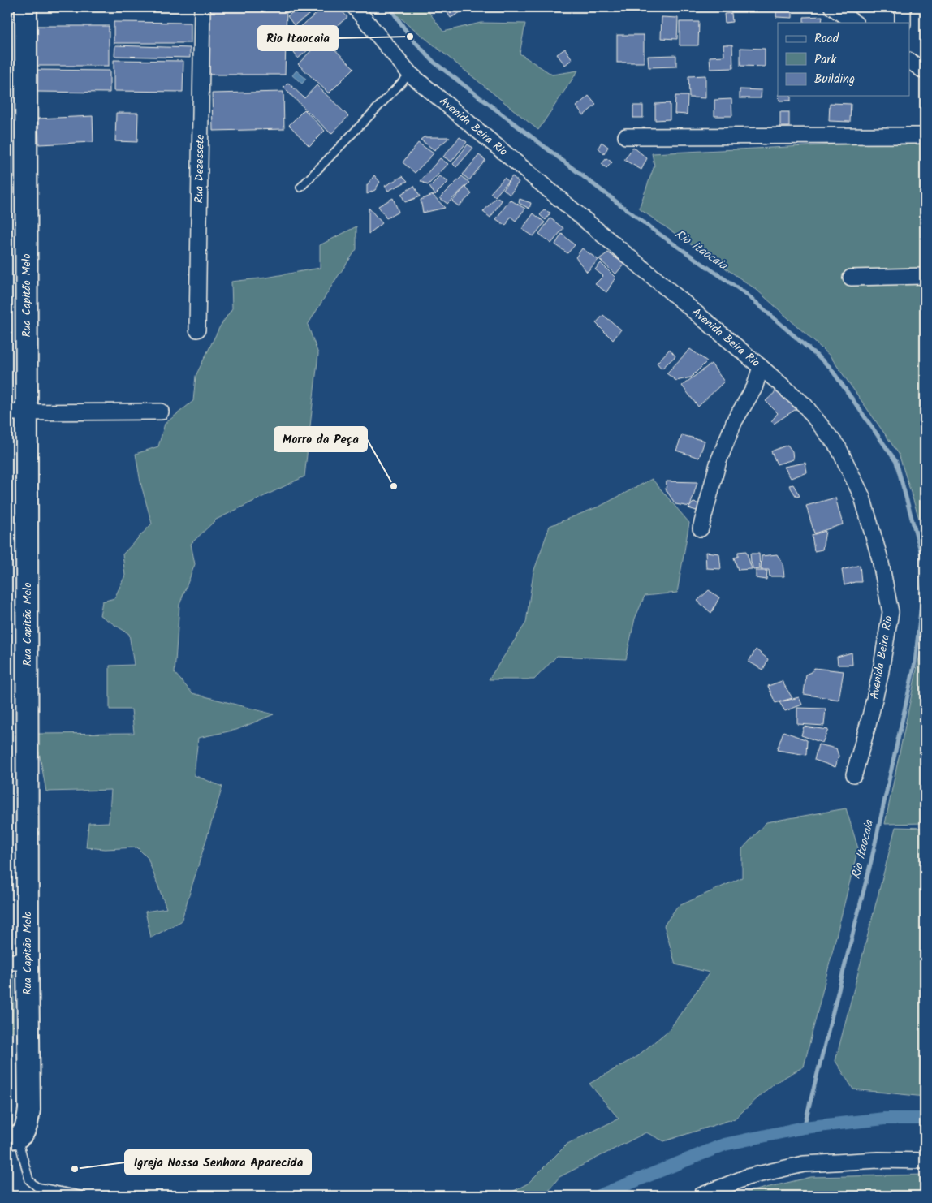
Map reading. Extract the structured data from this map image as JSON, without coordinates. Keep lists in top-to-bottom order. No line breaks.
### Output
{"streets":{"main road":["Rua Capitão Melo"],"street":["Avenida Beira Rio","Rua Dezessete"]},"water":["Rio Itaocaia"],"places":["Rio Itaocaia","Morro da Peça","Igreja Nossa Senhora Aparecida"],"legend":["Road","Park","Building"]}
